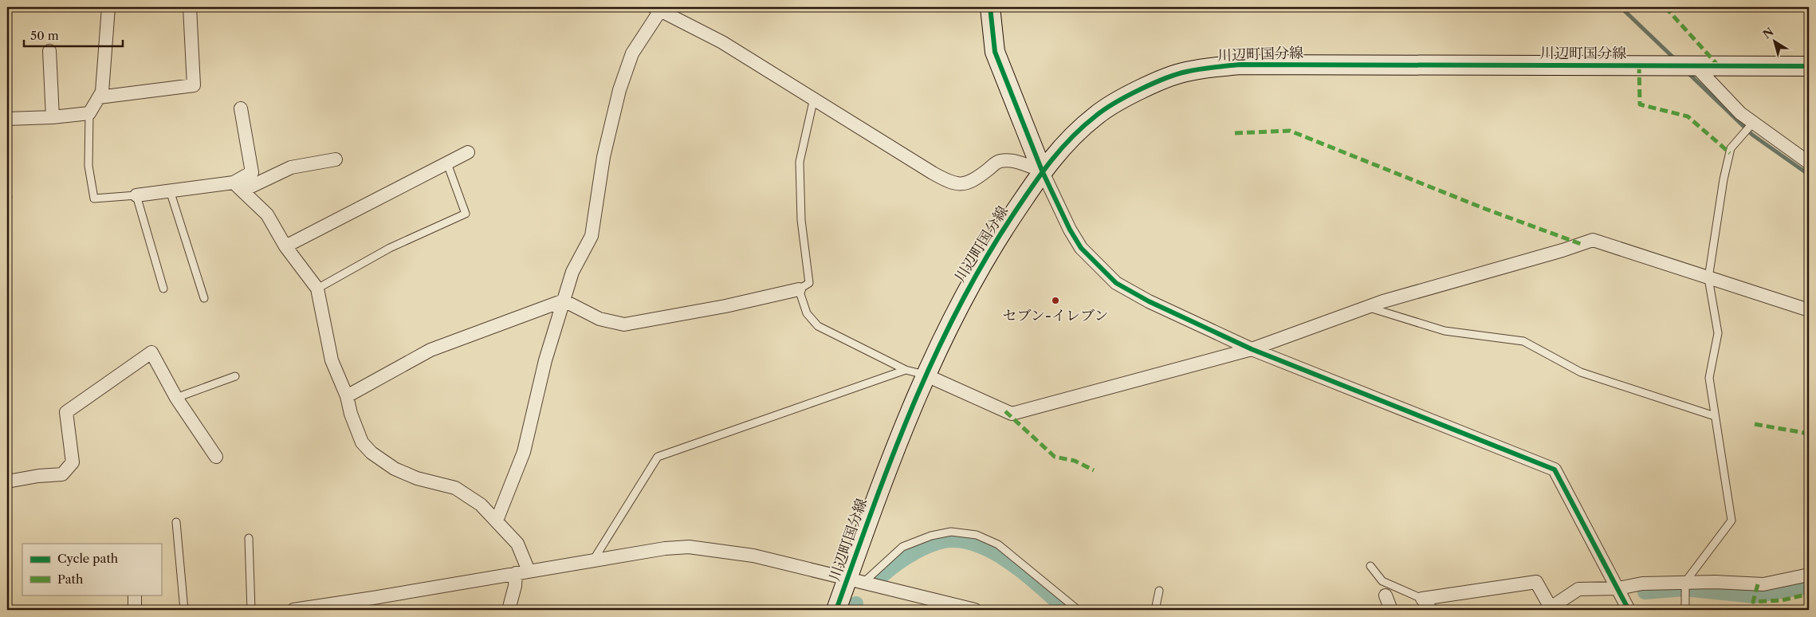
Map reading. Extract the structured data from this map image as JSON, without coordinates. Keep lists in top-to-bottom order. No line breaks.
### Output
{"streets":{"street":["川辺町国分線"]},"places":["セブン-イレブン"],"legend":["Cycle path","Path"],"scale_bar":"50 m","north":"top left"}
